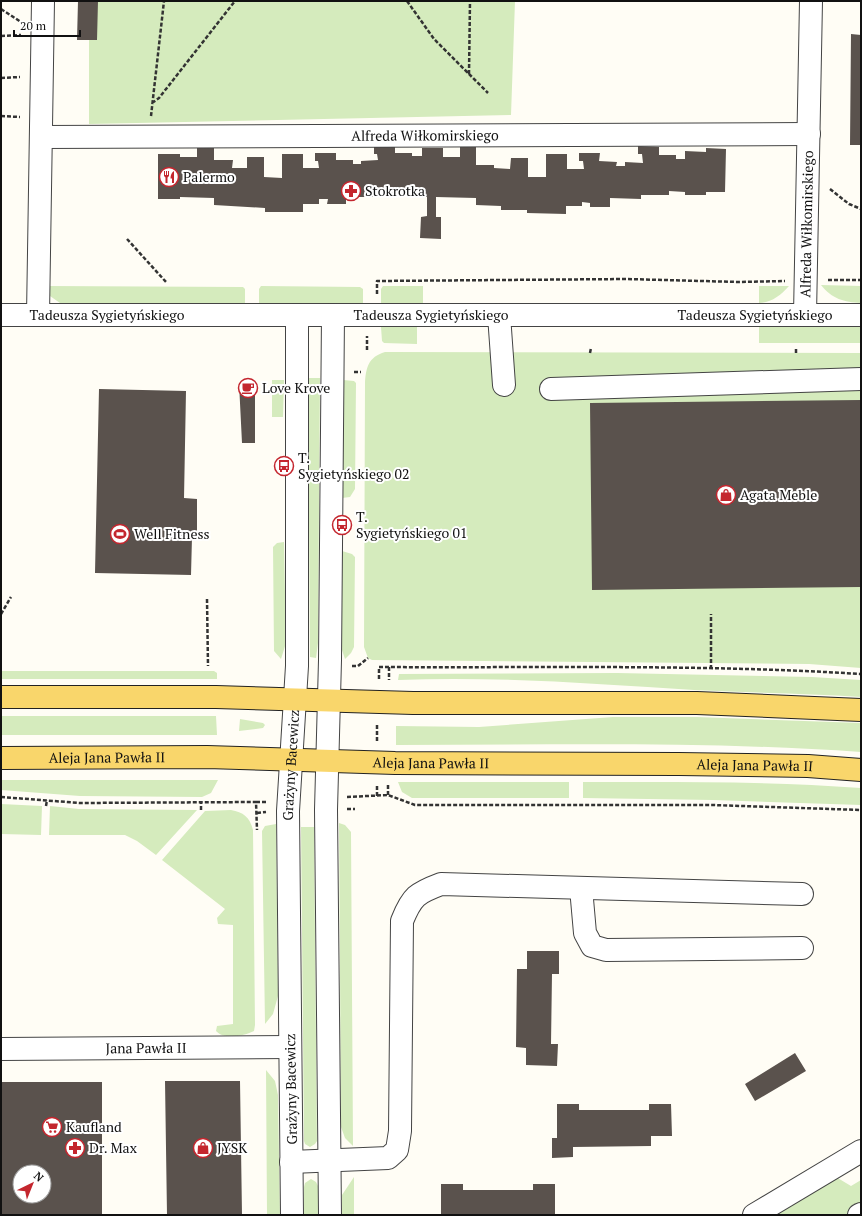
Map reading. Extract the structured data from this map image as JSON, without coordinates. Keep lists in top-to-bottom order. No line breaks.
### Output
{"streets":{"main road":["Aleja Jana Pawła II"],"street":["Alfreda Wiłkomirskiego","Tadeusza Sygietyńskiego","Grażyny Bacewicz","Jana Pawła II"]},"crossings":[["Alfreda Wiłkomirskiego","Tadeusza Sygietyńskiego"],["Tadeusza Sygietyńskiego","Grażyny Bacewicz"],["Aleja Jana Pawła II","Grażyny Bacewicz"],["Grażyny Bacewicz","Jana Pawła II"]],"places":{"restaurant":["Palermo"],"pharmacy":["Stokrotka","Dr. Max"],"cafe":["Love Krove"],"bus stop":["T. Sygietyńskiego 02","T. Sygietyńskiego 01"],"shop":["Agata Meble","JYSK"],"sports":["Well Fitness"],"supermarket":["Kaufland"]},"scale_bar":"20 m","north":"top right"}
